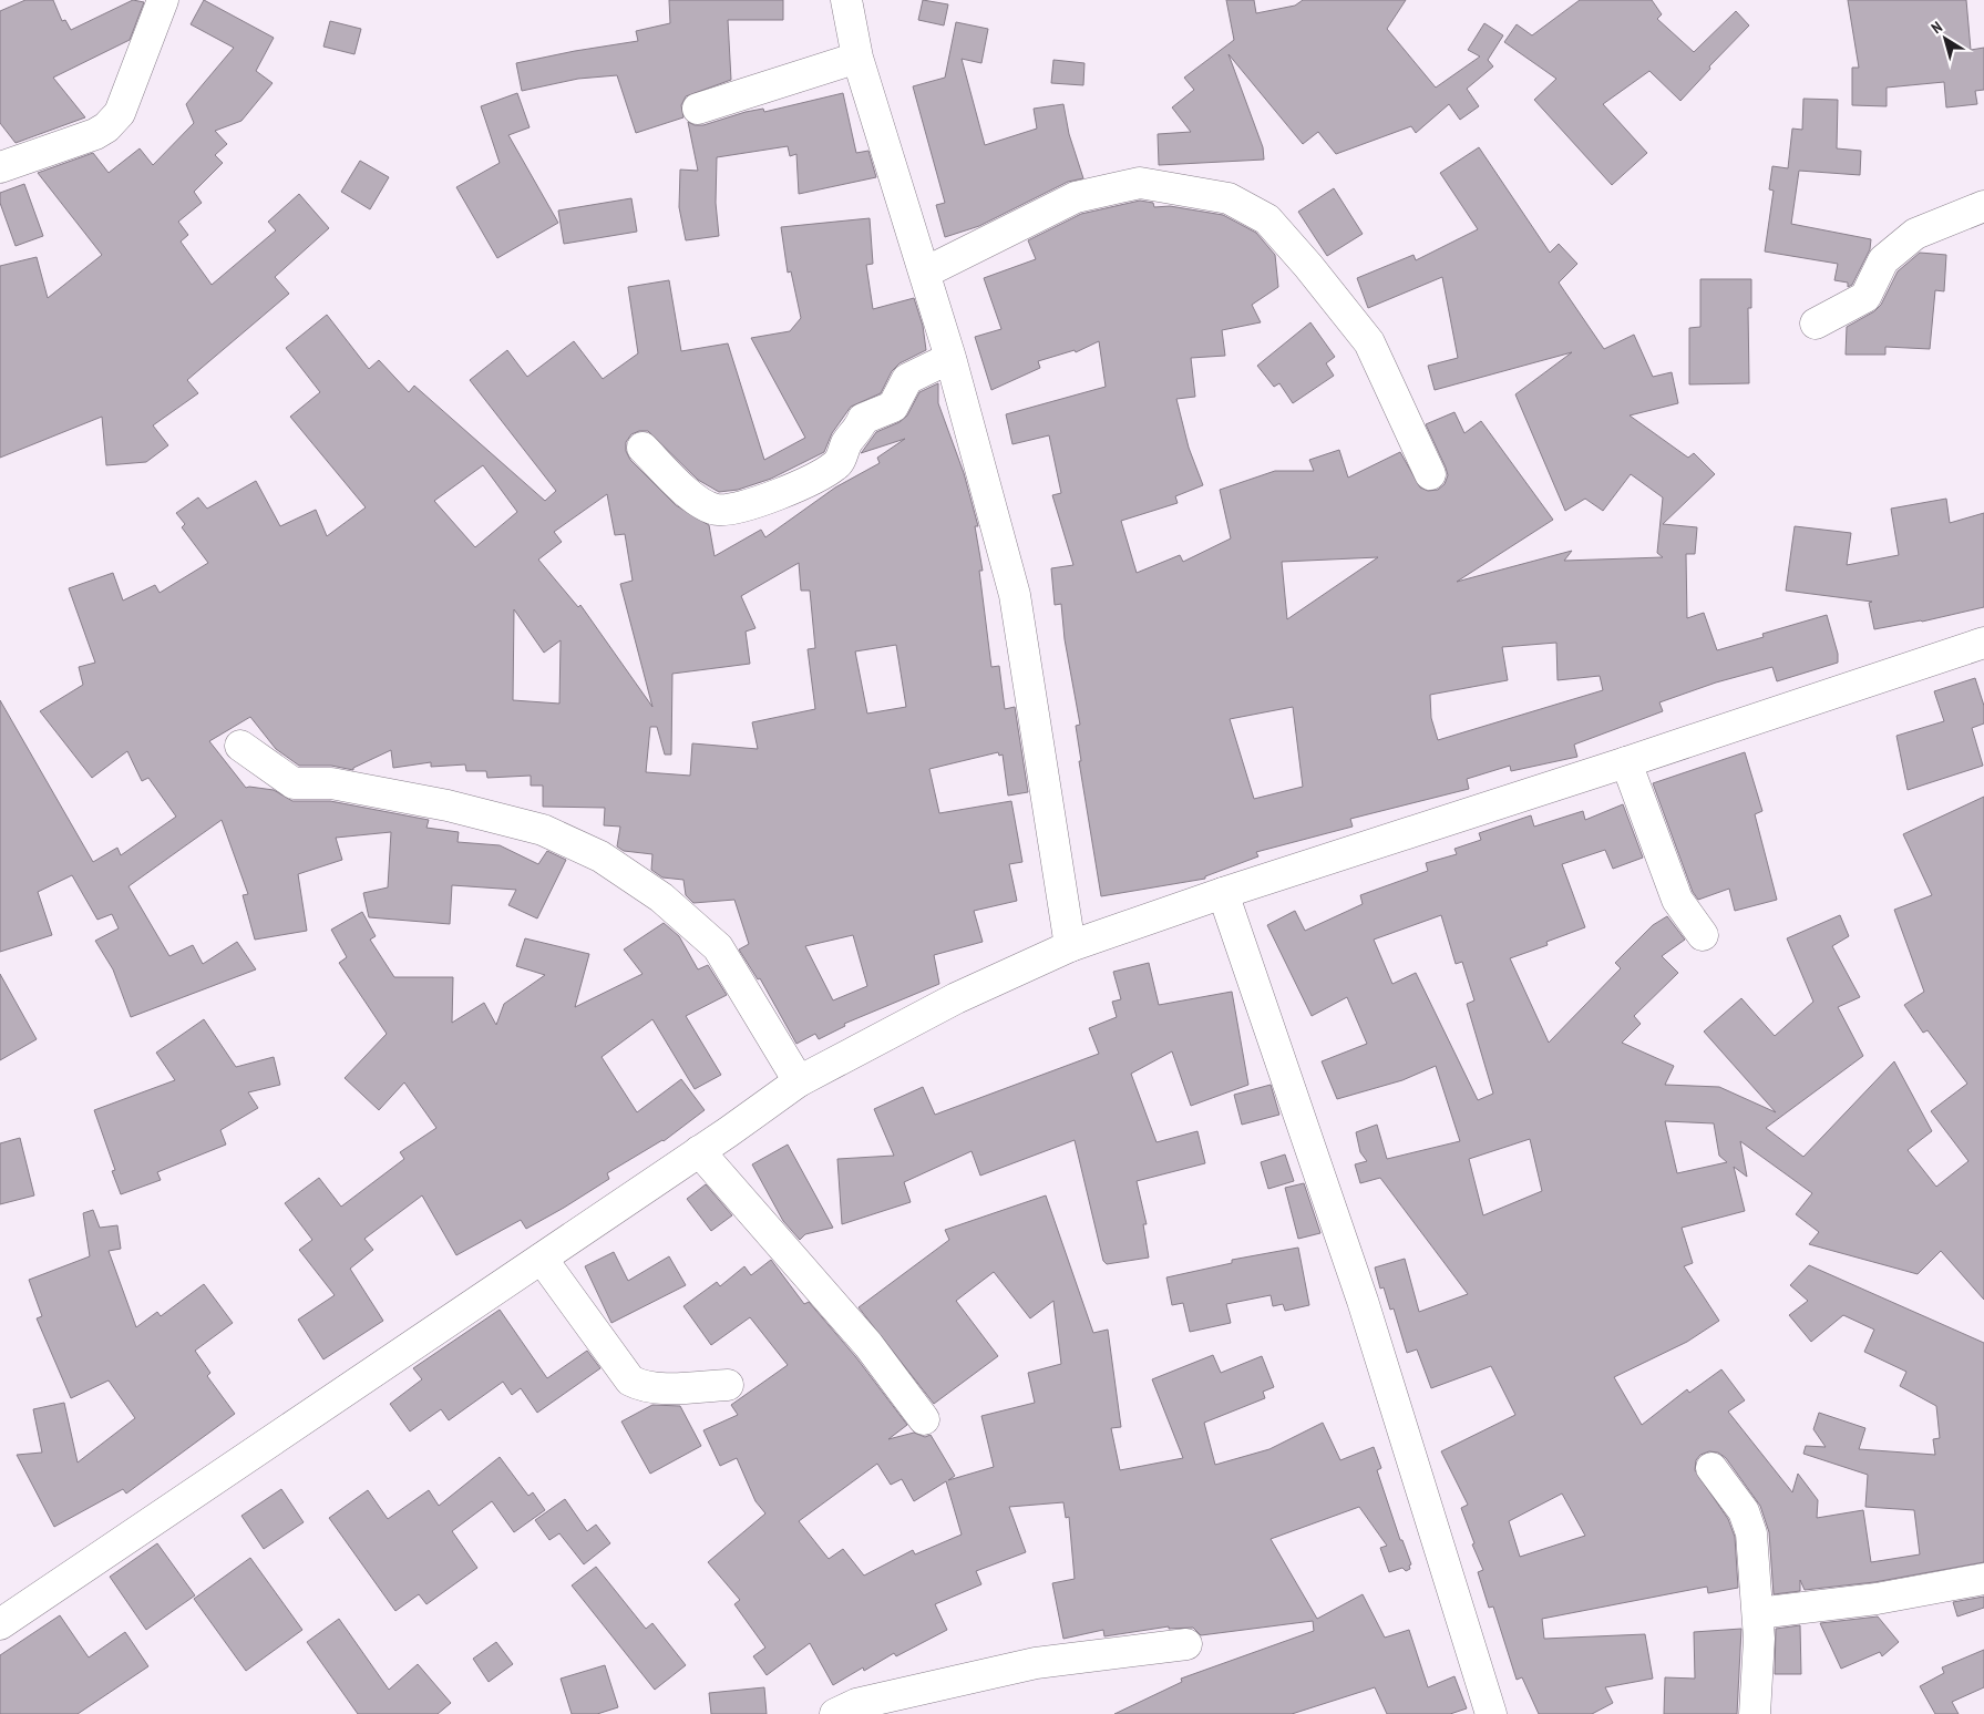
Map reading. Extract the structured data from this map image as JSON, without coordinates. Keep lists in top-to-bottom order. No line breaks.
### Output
{"north":"top left"}
